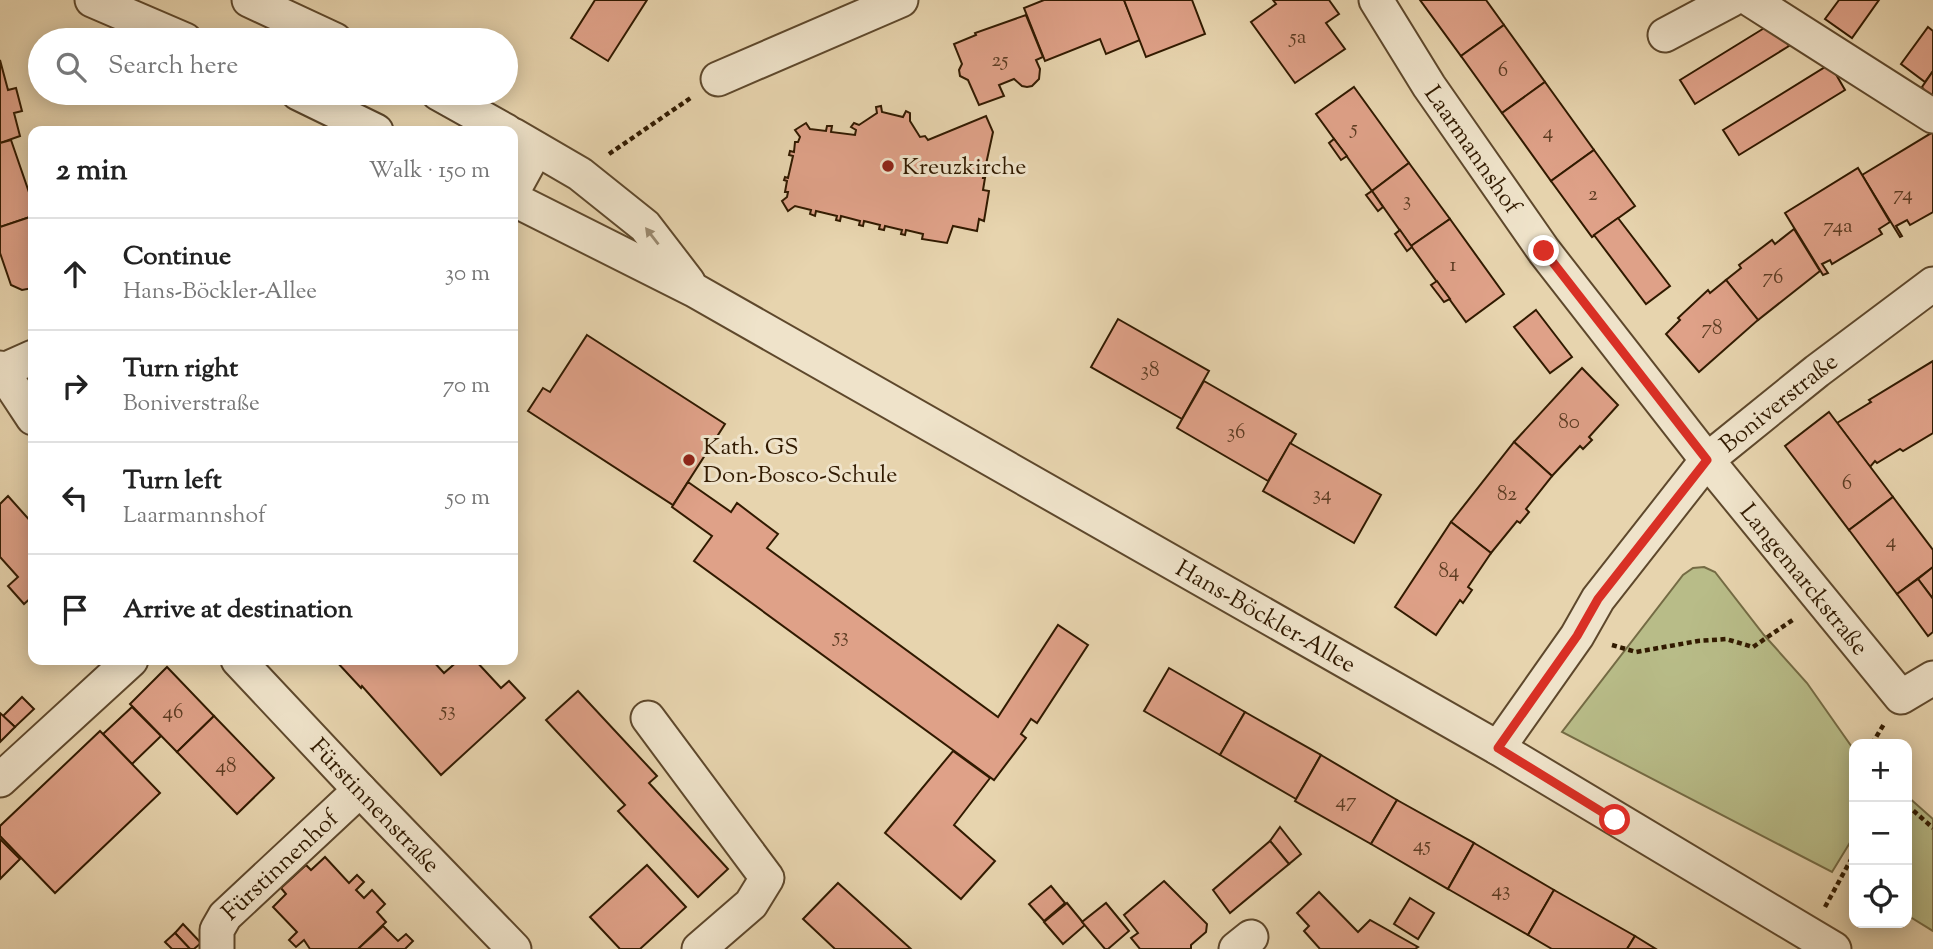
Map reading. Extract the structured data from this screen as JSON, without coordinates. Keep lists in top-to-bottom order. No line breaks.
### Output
{"streets":{"street":["Laarmannshof","Boniverstraße","Langemarckstraße","Hans-Böckler-Allee","Fürstinnenstraße","Fürstinnenhof"]},"crossings":[["Laarmannshof","Boniverstraße"],["Laarmannshof","Langemarckstraße"],["Boniverstraße","Langemarckstraße"],["Boniverstraße","Hans-Böckler-Allee"],["Fürstinnenstraße","Fürstinnenhof"]],"places":["Kreuzkirche","Kath. GS Don-Bosco-Schule"],"house_numbers":["5a","25","6","5","4","2","74","3","74a","1","76","78","38","80","36","6","34","82","4","84","53","53","46","48","47","45","43"],"page":{"search":"Search here","heading":["2 min","Walk · 150 m"],"list":[["Continue","Hans-Böckler-Allee","30 m"],["Turn right","Boniverstraße","70 m"],["Turn left","Laarmannshof","50 m"],"Arrive at destination"],"map_buttons":["+","−"]}}
